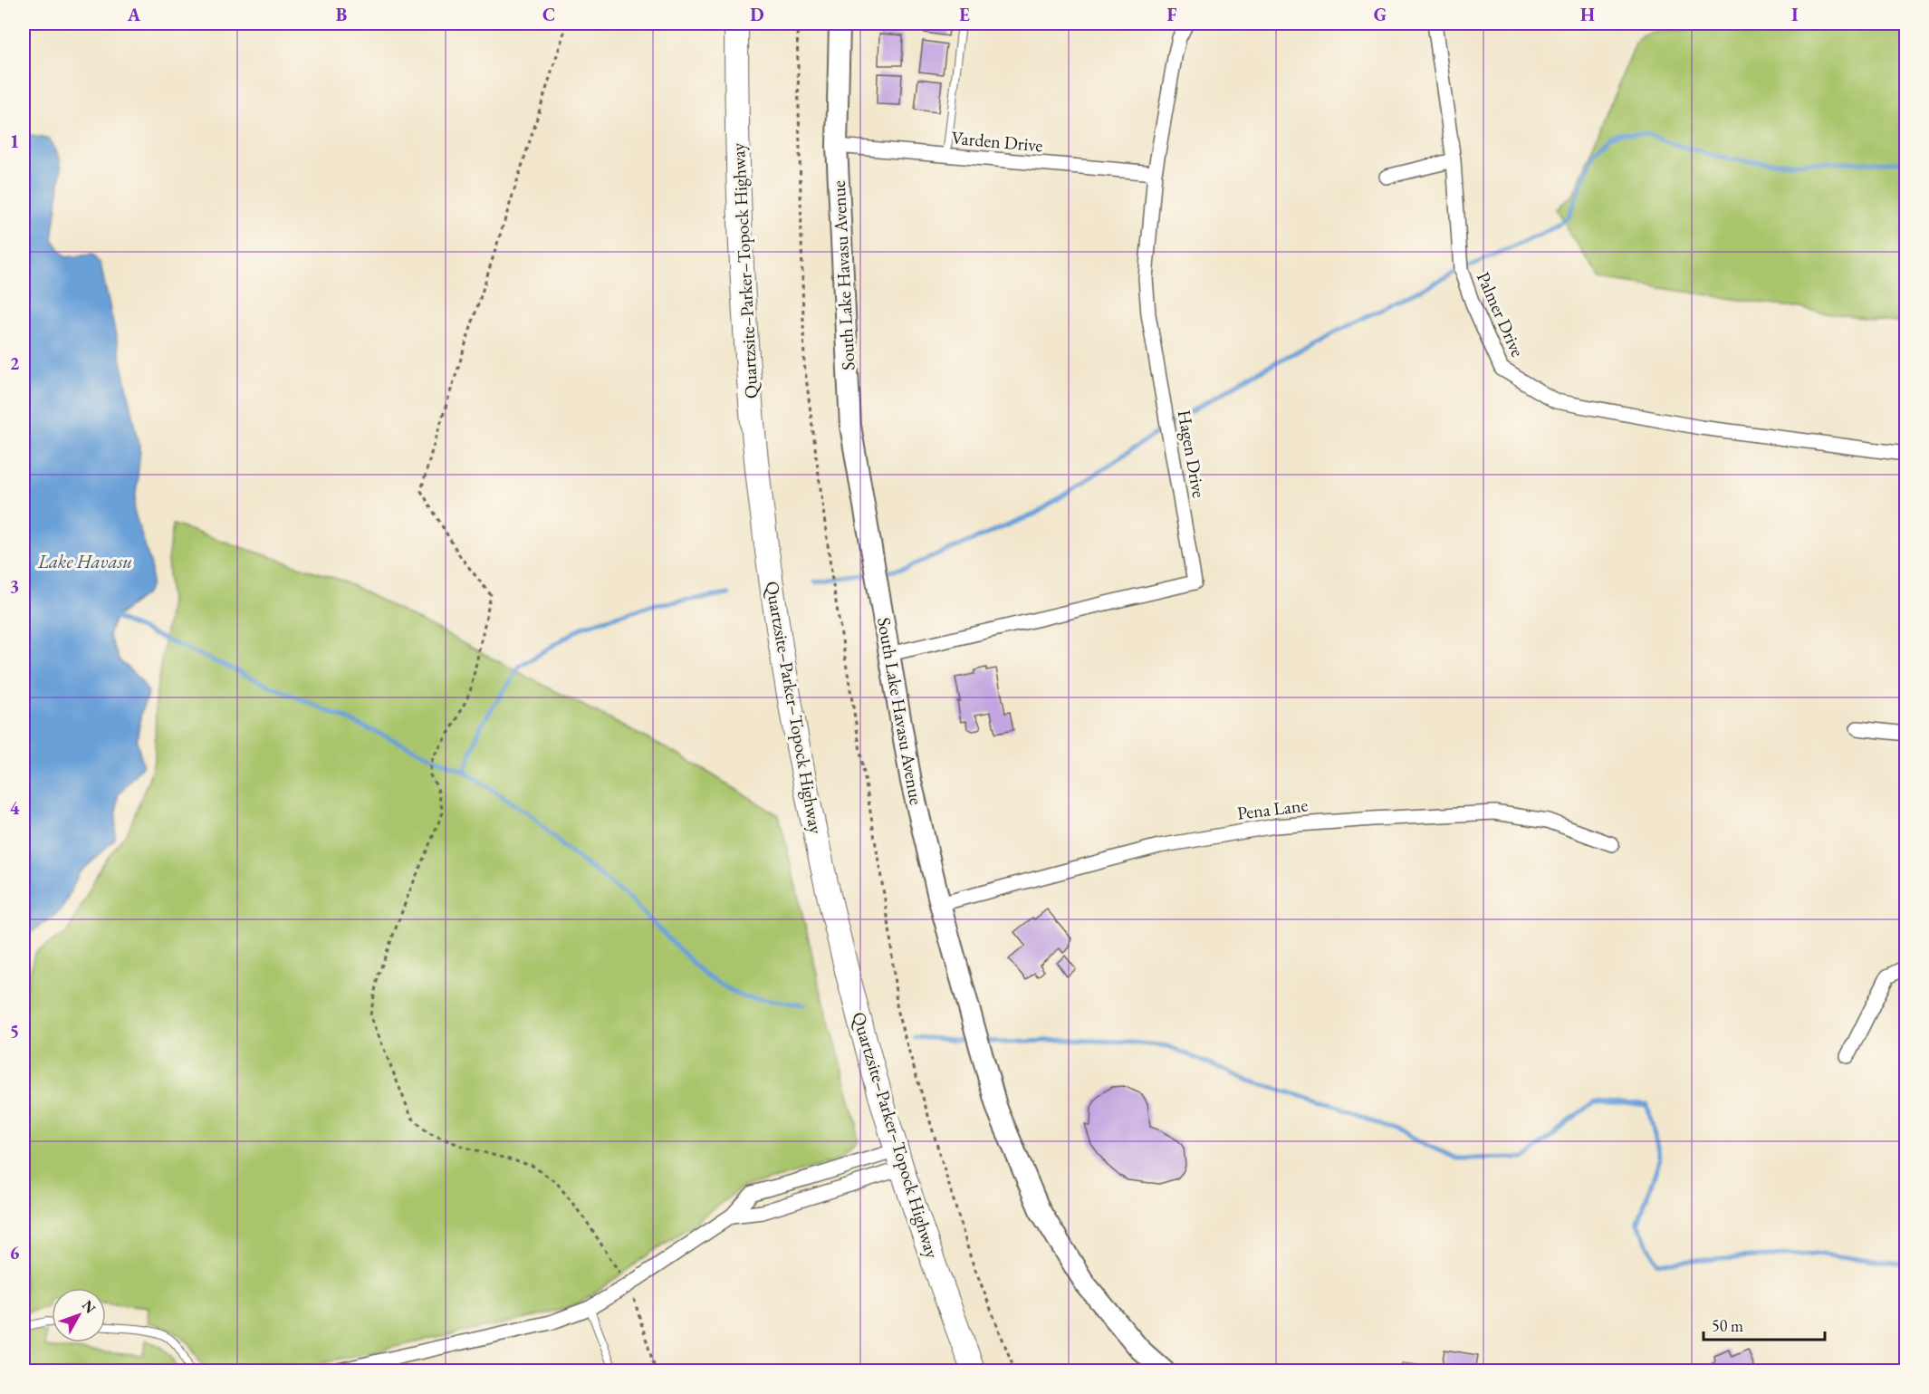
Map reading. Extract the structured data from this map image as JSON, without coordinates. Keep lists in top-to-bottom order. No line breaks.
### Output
{"streets":{"highway":["Quartzsite–Parker–Topock Highway"],"main road":["South Lake Havasu Avenue"],"street":["Varden Drive","Palmer Drive","Hagen Drive","Pena Lane"]},"crossings":[["Varden Drive","South Lake Havasu Avenue"],["Varden Drive","Hagen Drive"],["South Lake Havasu Avenue","Hagen Drive"],["South Lake Havasu Avenue","Pena Lane"]],"water":["Lake Havasu"],"scale_bar":"50 m","north":"top right","grid":{"columns":["A","B","C","D","E","F","G","H","I"],"rows":["1","2","3","4","5","6"]}}
